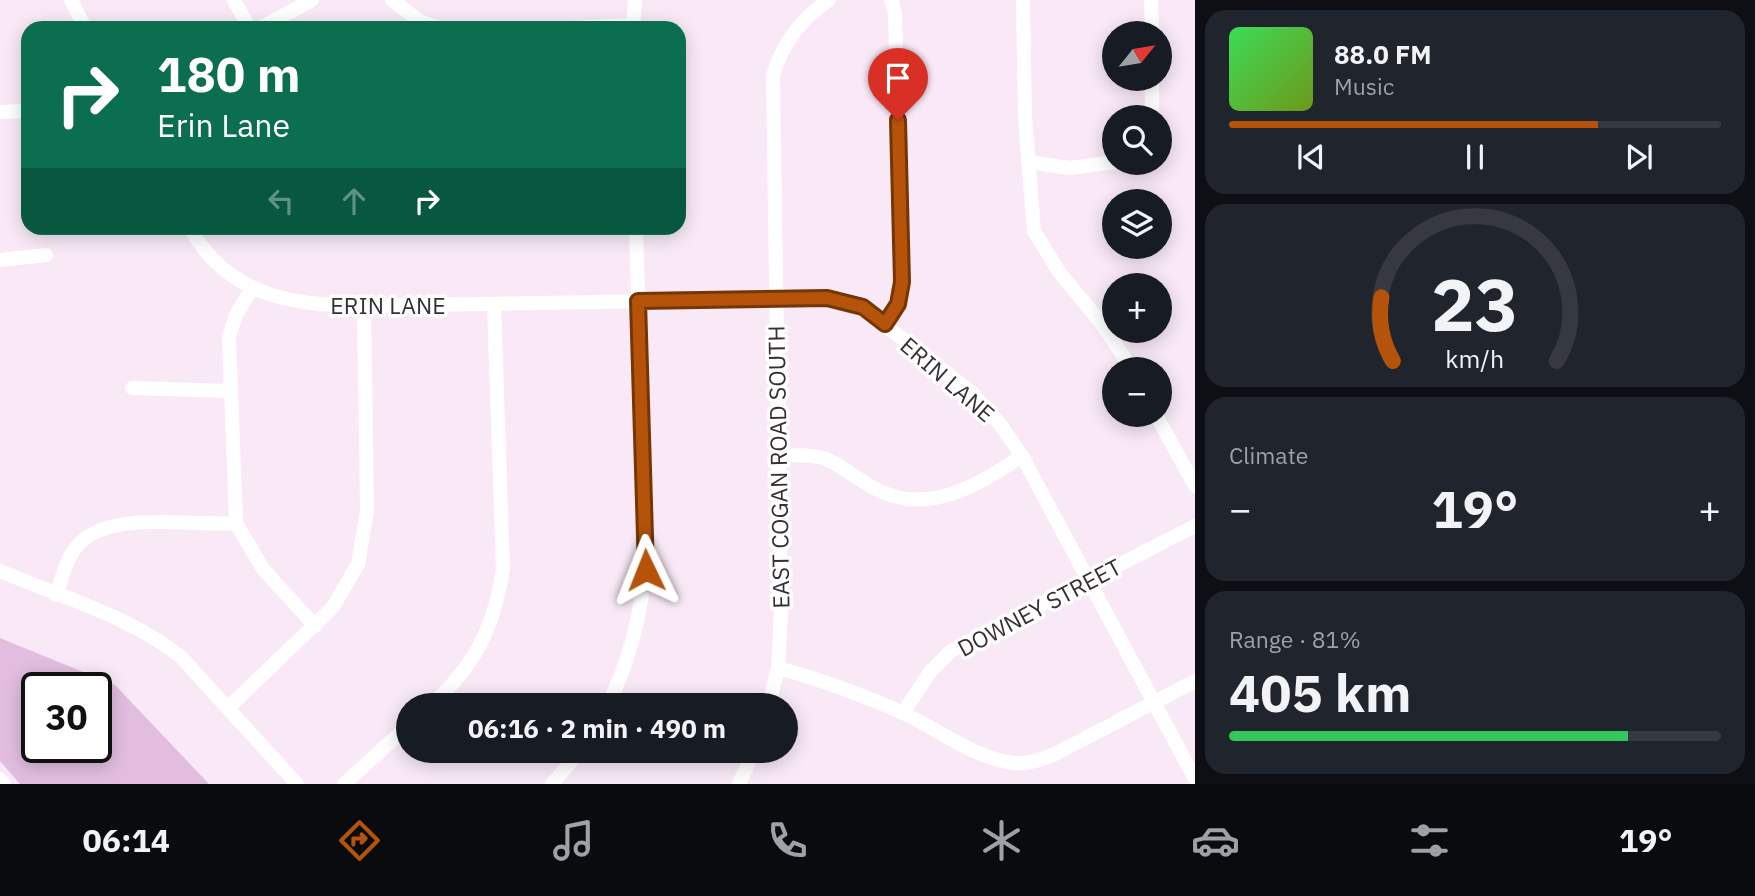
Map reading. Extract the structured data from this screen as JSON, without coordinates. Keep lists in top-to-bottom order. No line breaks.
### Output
{"streets":{"street":["ERIN LANE","EAST COGAN ROAD SOUTH","DOWNEY STREET"]},"crossings":[["ERIN LANE","EAST COGAN ROAD SOUTH"],["ERIN LANE","DOWNEY STREET"]],"north":"top right","page":{"map_buttons":["+","−"],"turn":["180 m","Erin Lane"],"song":["88.0 FM","Music"],"tile":["Climate",["Range · 81%","405 km"]],"heat":["−","19°","+"],"limit":"30","trip":"06:16 · 2 min · 490 m","tabs":["06:14","19°"],"gauge":["23","km/h"]}}
